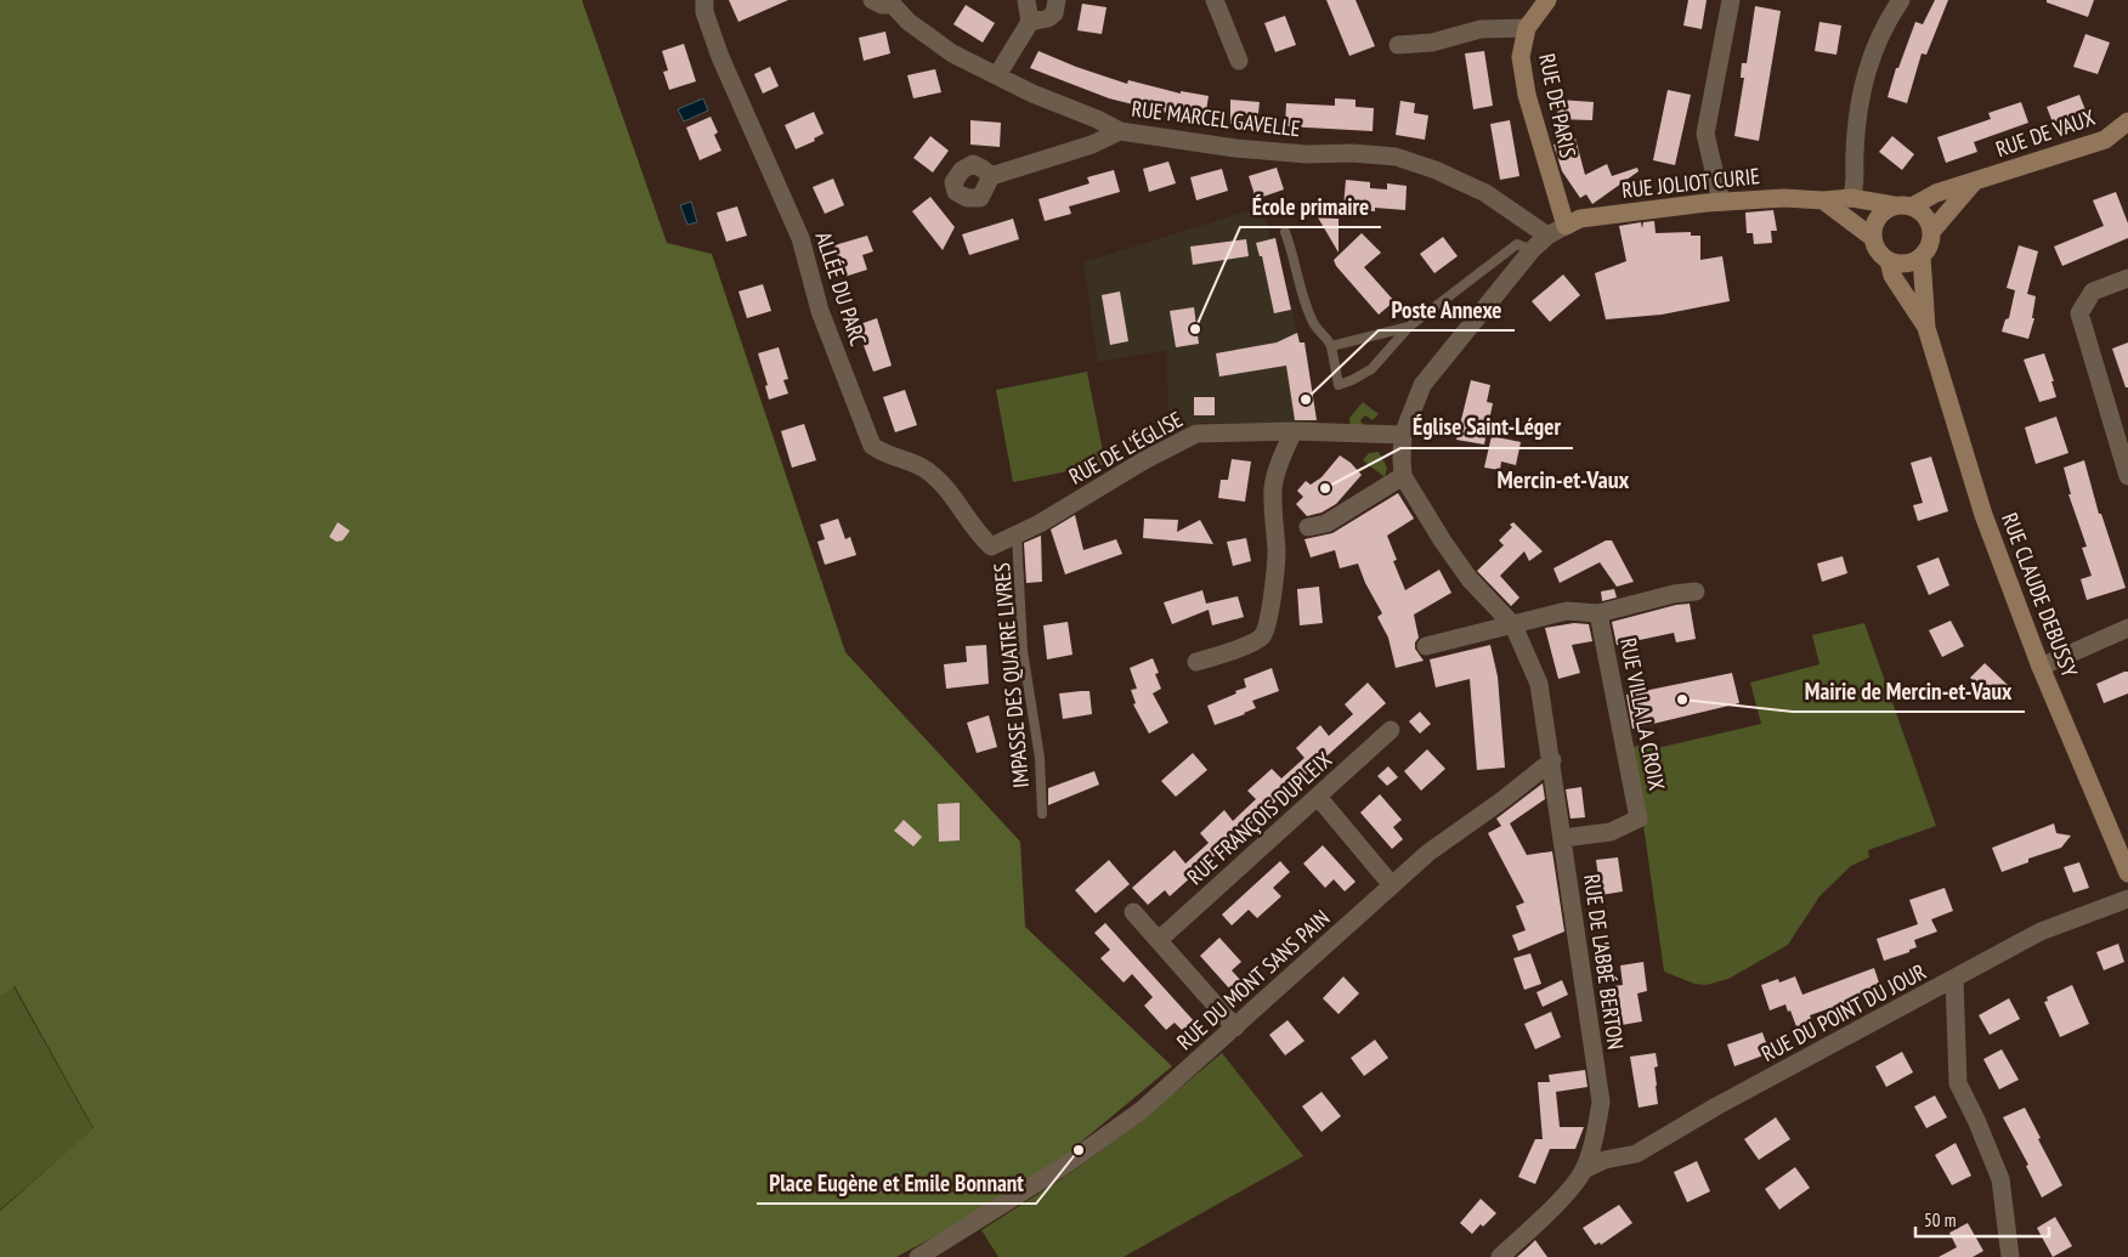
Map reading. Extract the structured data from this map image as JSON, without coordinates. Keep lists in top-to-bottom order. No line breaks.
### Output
{"streets":{"street":["RUE DE PARIS","RUE MARCEL GAVELLE","RUE DE VAUX","RUE JOLIOT CURIE","ALLÉE DU PARC","RUE DE L'ÉGLISE","RUE CLAUDE DEBUSSY","RUE VILLA LA CROIX","RUE FRANÇOIS DUPLEIX","RUE DE L'ABBÉ BERTON","RUE DU MONT SANS PAIN","RUE DU POINT DU JOUR"],"lane":["IMPASSE DES QUATRE LIVRES"]},"crossings":[["RUE DE PARIS","RUE JOLIOT CURIE"],["RUE DE VAUX","RUE JOLIOT CURIE"],["ALLÉE DU PARC","RUE DE L'ÉGLISE"],["RUE DE L'ÉGLISE","IMPASSE DES QUATRE LIVRES"],["RUE VILLA LA CROIX","RUE DE L'ABBÉ BERTON"],["RUE DE L'ABBÉ BERTON","RUE DU MONT SANS PAIN"],["RUE DE L'ABBÉ BERTON","RUE DU POINT DU JOUR"]],"districts":["Mercin-et-Vaux"],"places":["École primaire","Poste Annexe","Église Saint-Léger","Mairie de Mercin-et-Vaux","Place Eugène et Emile Bonnant"],"scale_bar":"50 m"}
